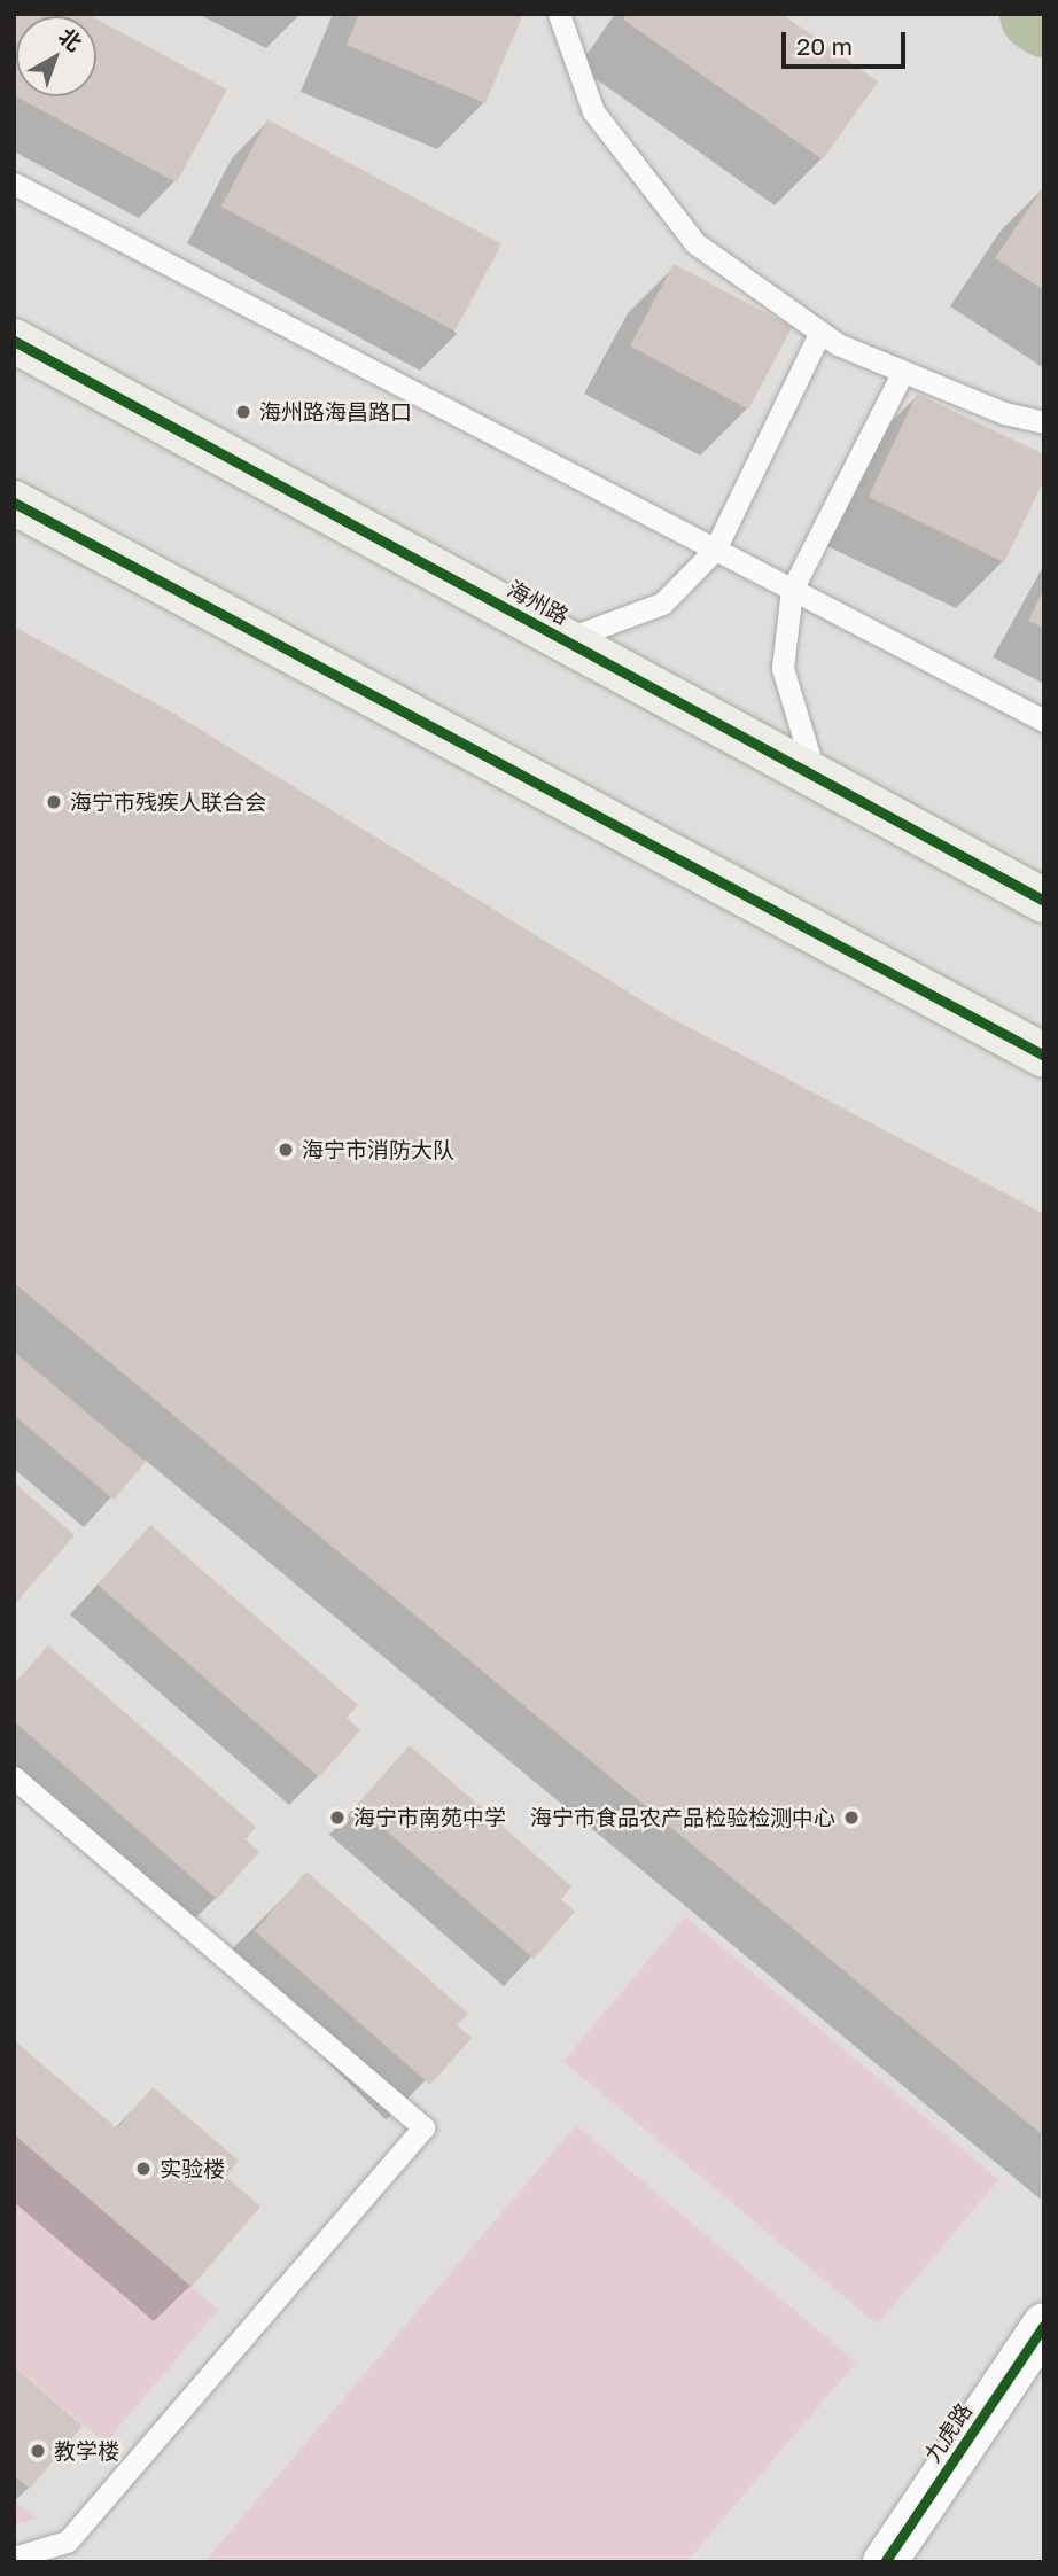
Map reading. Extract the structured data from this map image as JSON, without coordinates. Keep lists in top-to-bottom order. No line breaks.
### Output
{"streets":{"main road":["海州路"],"street":["九虎路"]},"places":["海州路海昌路口","海宁市残疾人联合会","海宁市消防大队","海宁市南苑中学","海宁市食品农产品检验检测中心","实验楼","教学楼"],"scale_bar":"20 m","north":"top right"}
